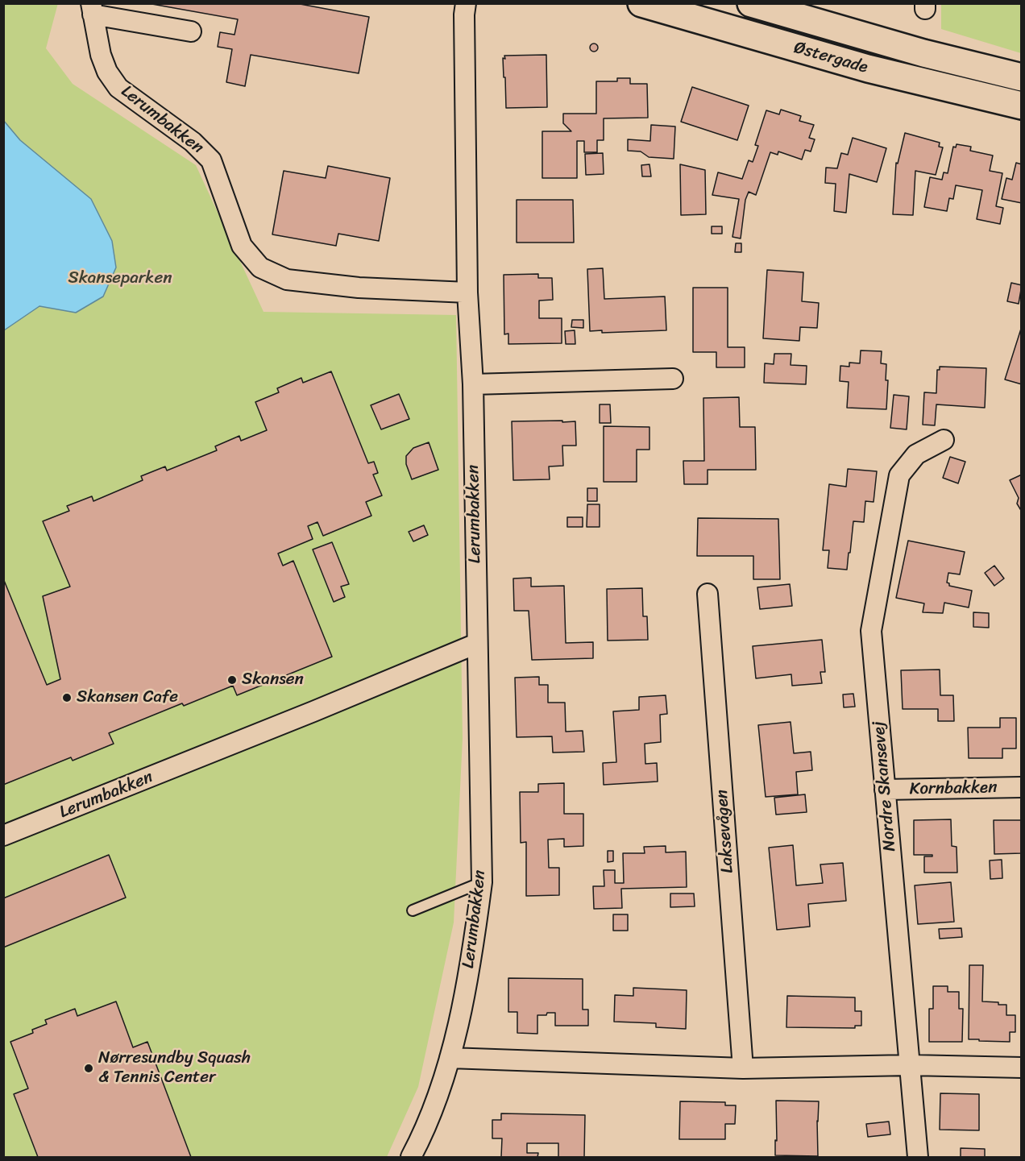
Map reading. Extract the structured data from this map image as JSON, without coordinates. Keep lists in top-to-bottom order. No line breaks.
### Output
{"streets":{"main road":["Østergade"],"street":["Lerumbakken","Nordre Skansevej","Kornbakken","Laksevågen"]},"crossings":[["Nordre Skansevej","Kornbakken"]],"parks":["Skanseparken"],"places":["Skansen","Skansen Cafe","Nørresundby Squash & Tennis Center"]}
